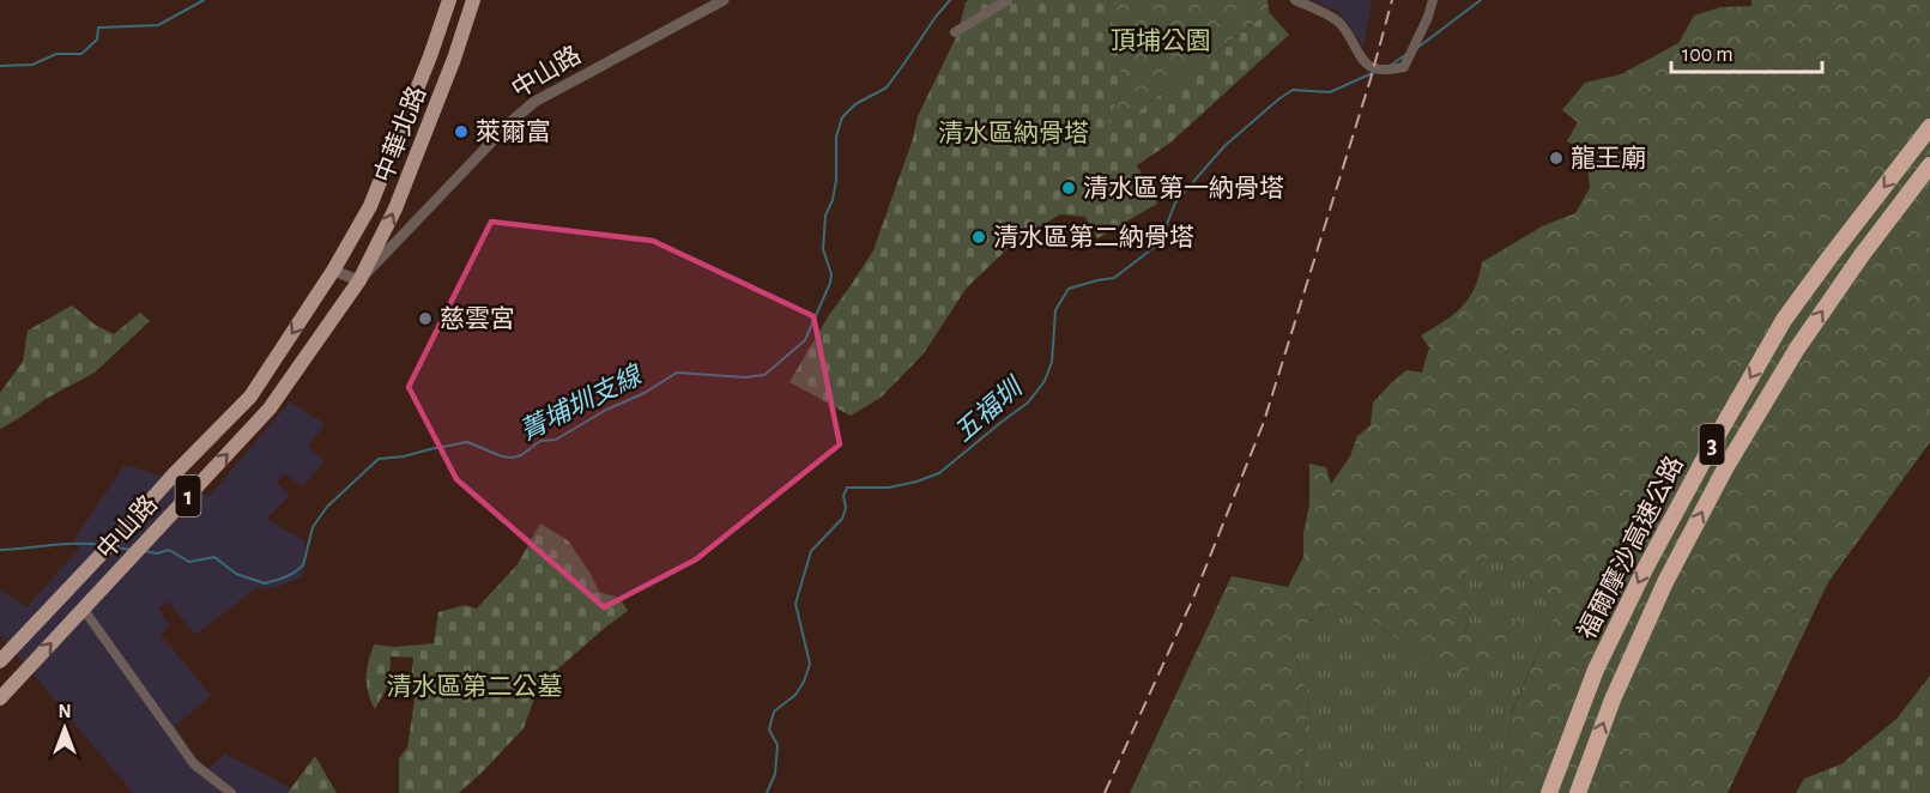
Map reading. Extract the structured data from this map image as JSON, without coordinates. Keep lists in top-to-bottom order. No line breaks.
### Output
{"streets":{"highway":["3","福爾摩沙高速公路"],"main road":["中山路","中華北路","1"]},"crossings":[["中山路","中華北路"]],"water":["菁埔圳支線","五福圳"],"parks":["頂埔公園","清水區納骨塔","清水區第二公墓"],"places":["萊爾富","龍王廟","清水區第一納骨塔","清水區第二納骨塔","慈雲宮"],"scale_bar":"100 m","north":"top"}
